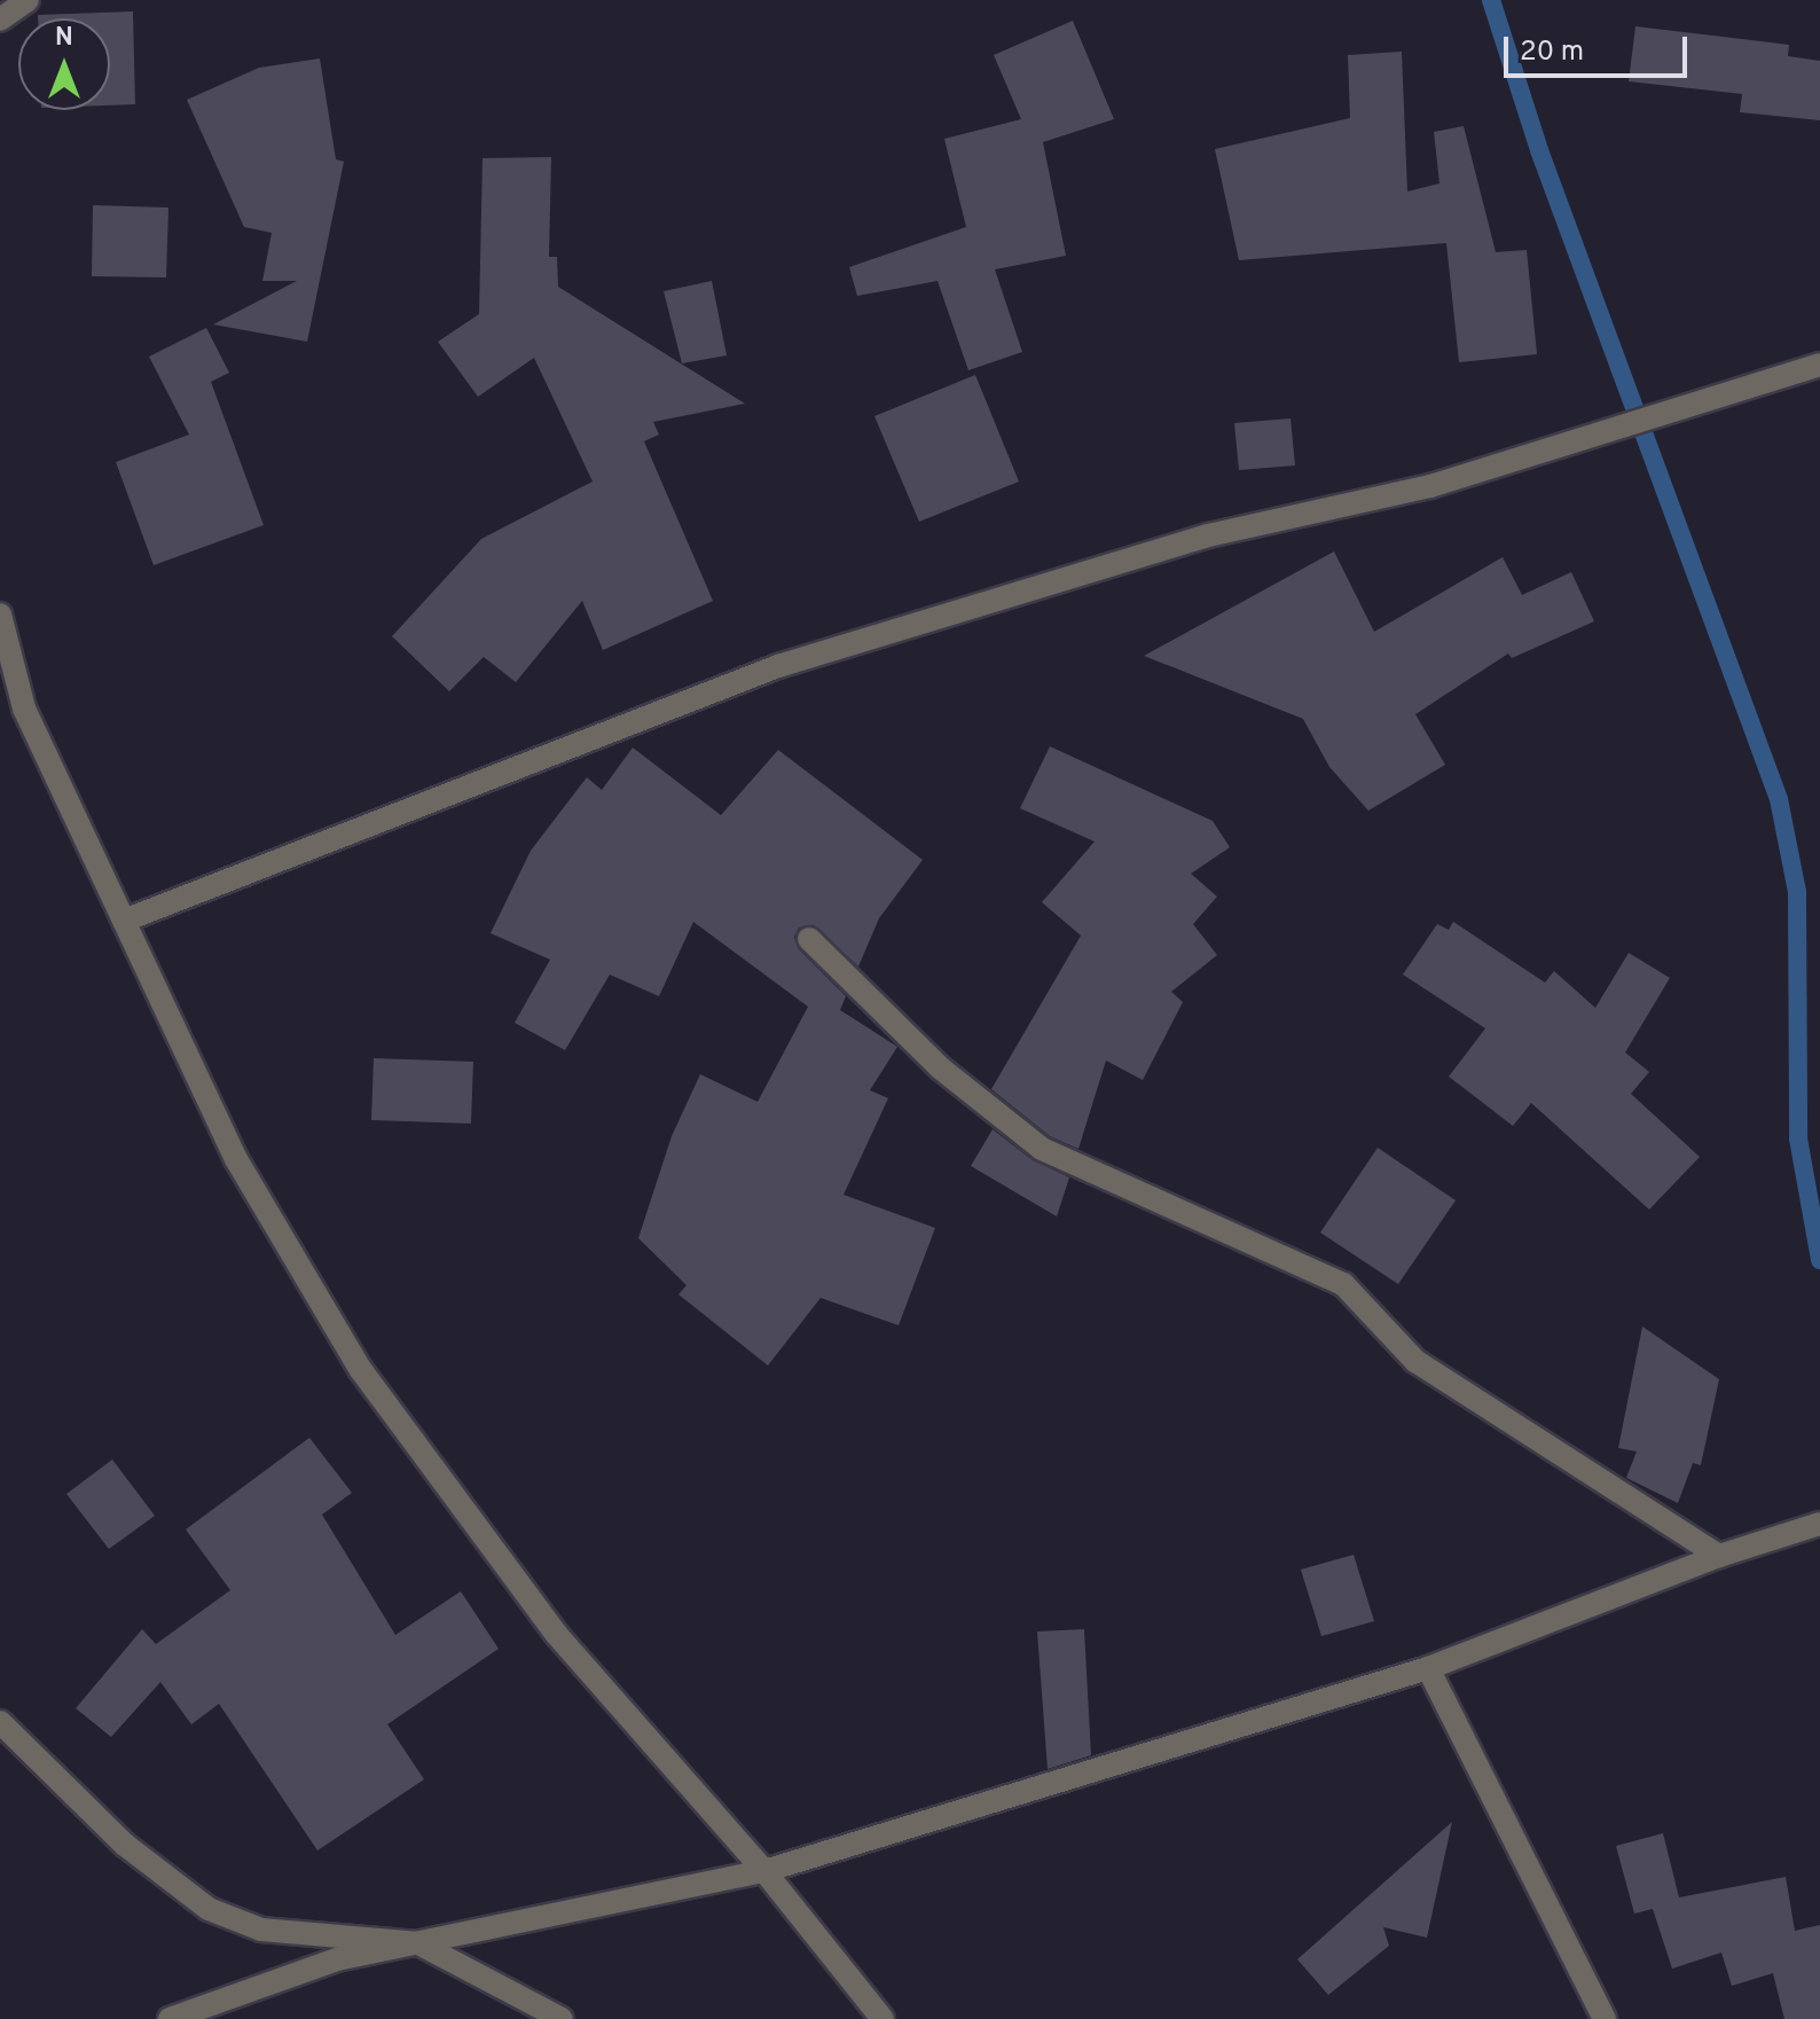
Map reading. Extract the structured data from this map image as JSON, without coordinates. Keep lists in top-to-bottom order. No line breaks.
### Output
{"scale_bar":"20 m","north":"top"}
